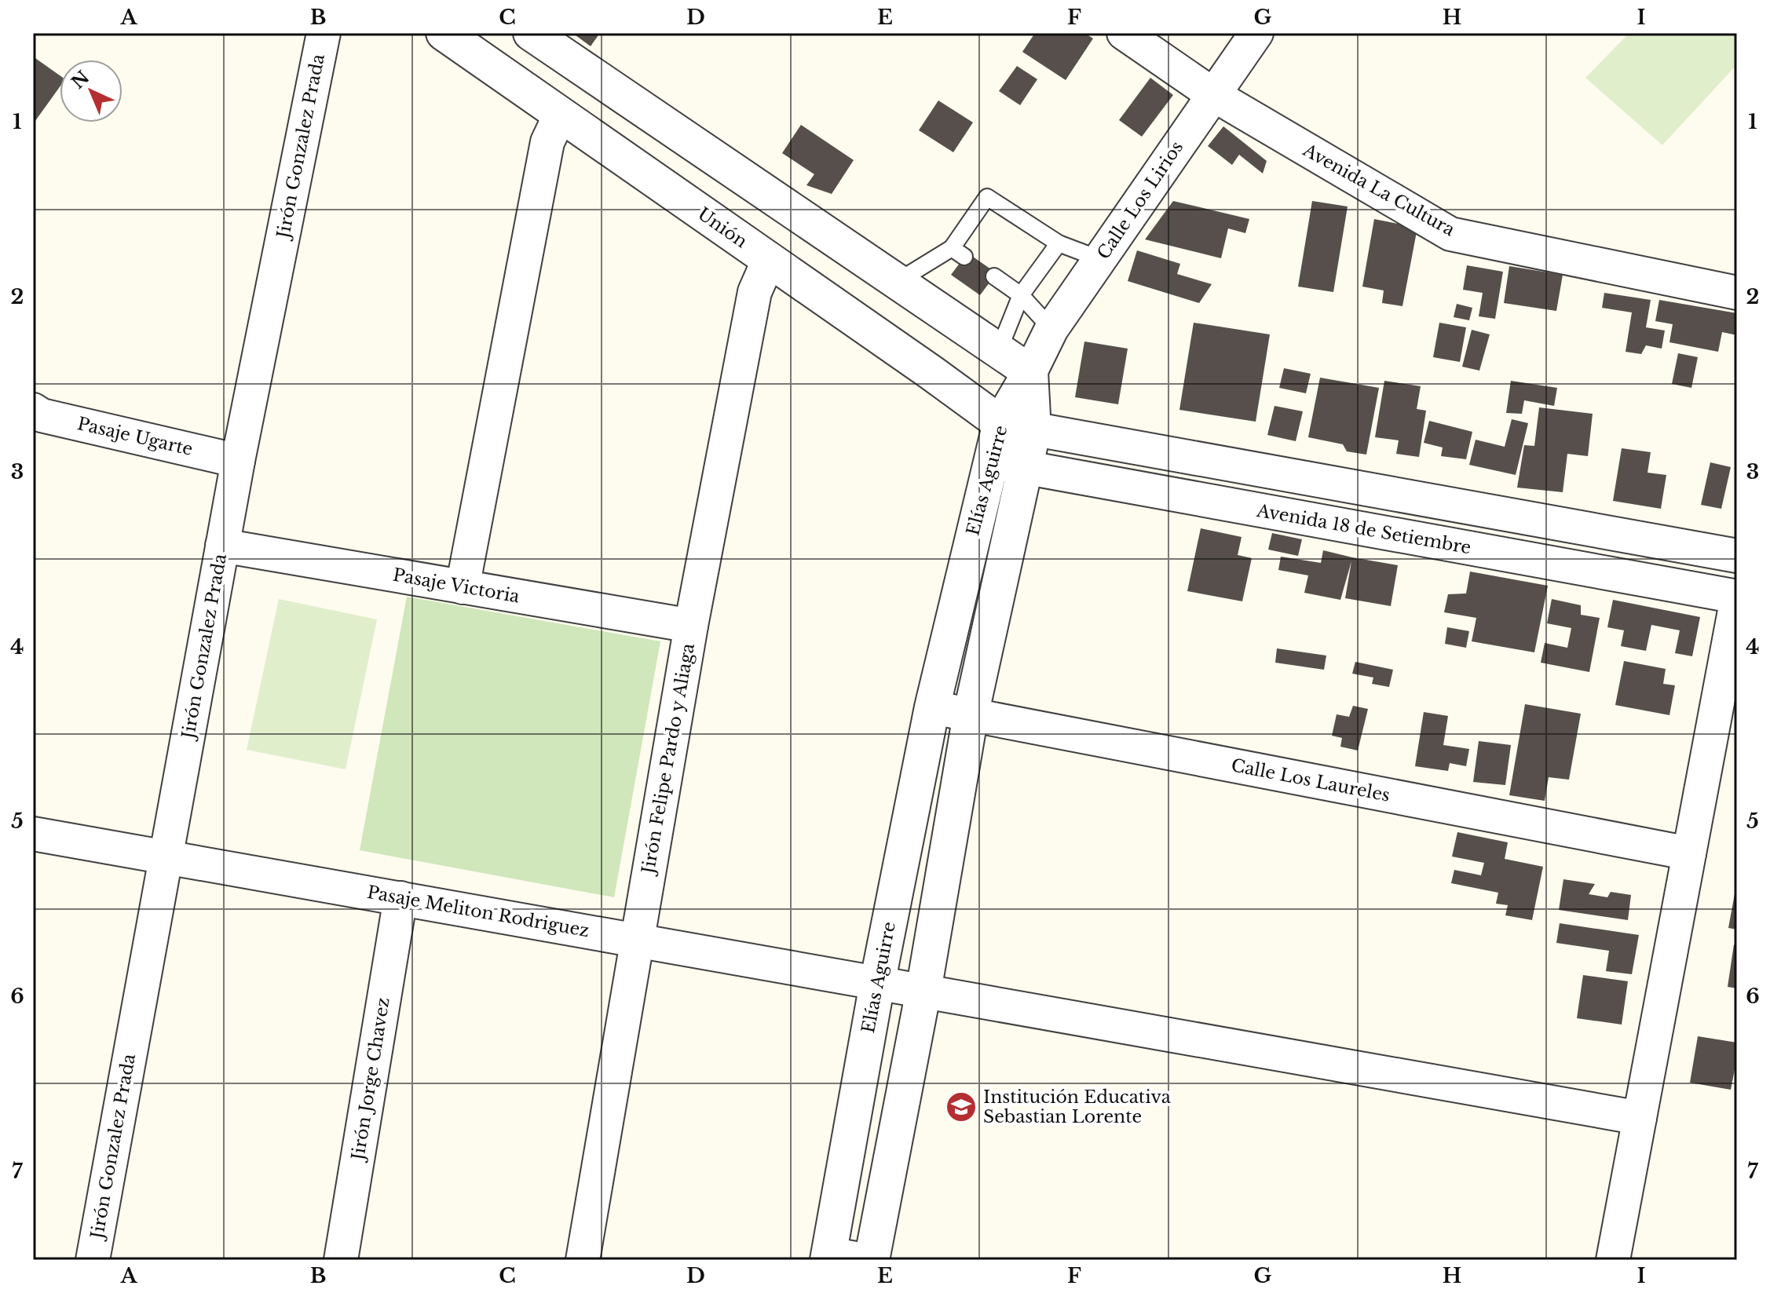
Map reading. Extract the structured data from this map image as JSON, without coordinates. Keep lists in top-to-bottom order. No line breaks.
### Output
{"streets":{"street":["Jirón Gonzalez Prada","Avenida La Cultura","Calle Los Lirios","Unión","Pasaje Ugarte","Elías Aguirre","Avenida 18 de Setiembre","Pasaje Victoria","Jirón Felipe Pardo y Aliaga","Calle Los Laureles","Pasaje Meliton Rodriguez","Jirón Jorge Chavez"]},"crossings":[["Jirón Gonzalez Prada","Pasaje Ugarte"],["Jirón Gonzalez Prada","Pasaje Victoria"],["Jirón Gonzalez Prada","Pasaje Meliton Rodriguez"],["Avenida La Cultura","Calle Los Lirios"],["Calle Los Lirios","Elías Aguirre"],["Unión","Elías Aguirre"],["Unión","Jirón Felipe Pardo y Aliaga"],["Elías Aguirre","Avenida 18 de Setiembre"],["Elías Aguirre","Calle Los Laureles"],["Elías Aguirre","Pasaje Meliton Rodriguez"],["Pasaje Victoria","Jirón Felipe Pardo y Aliaga"],["Jirón Felipe Pardo y Aliaga","Pasaje Meliton Rodriguez"],["Pasaje Meliton Rodriguez","Jirón Jorge Chavez"]],"places":{"school or university":["Institución Educativa Sebastian Lorente"]},"north":"top left","grid":{"columns":["A","B","C","D","E","F","G","H","I"],"rows":["1","2","3","4","5","6","7"]}}
